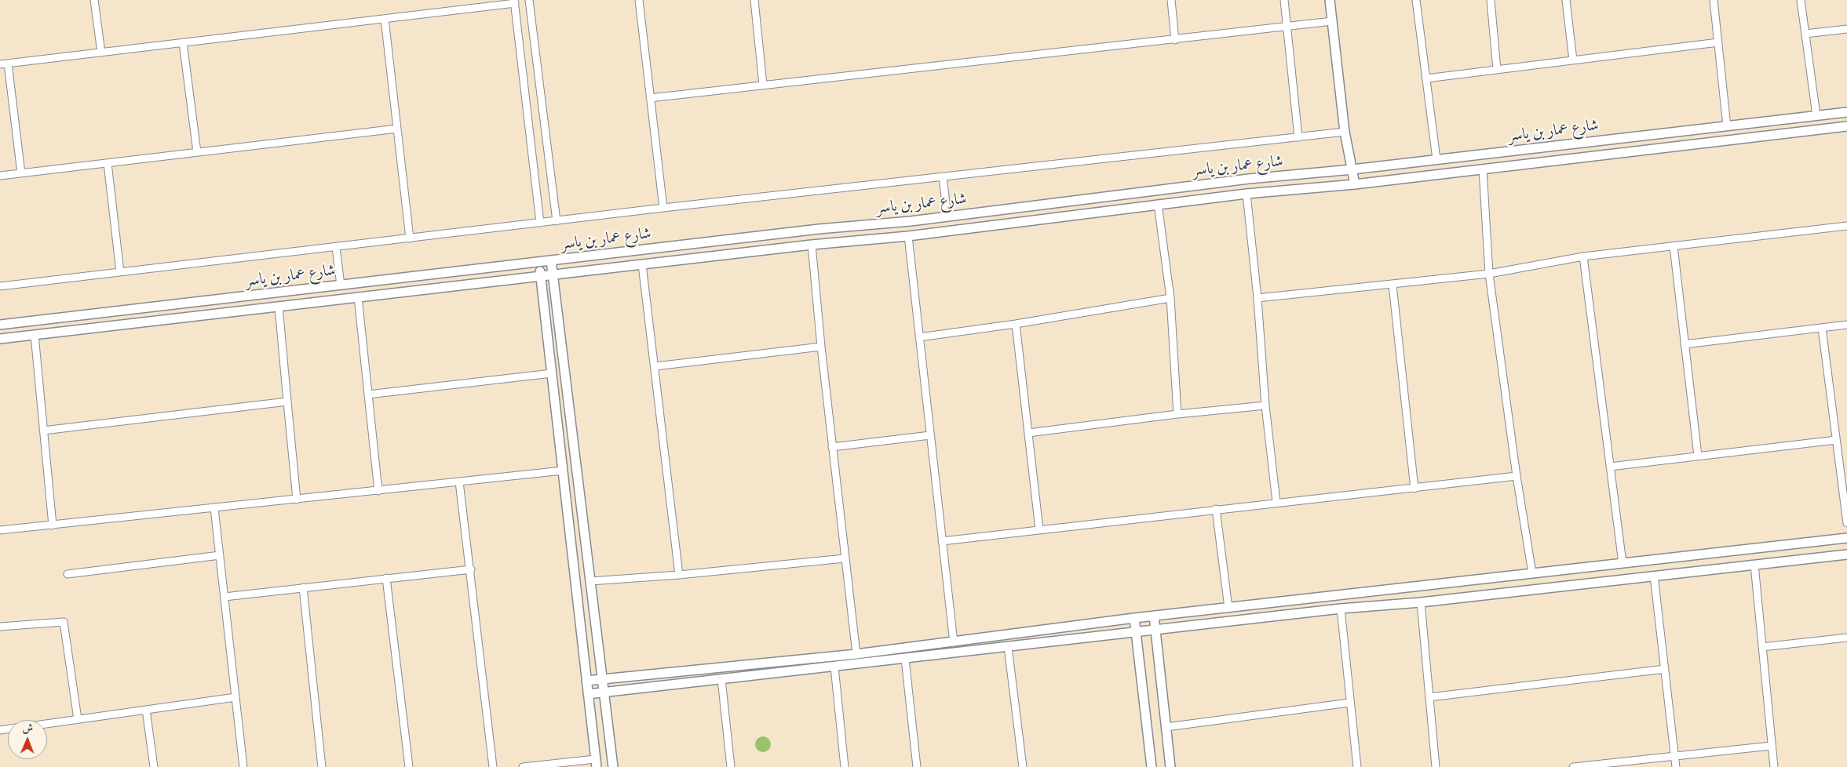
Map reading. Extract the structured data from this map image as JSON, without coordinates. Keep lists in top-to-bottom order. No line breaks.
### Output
{"streets":{"street":["شارع عمار بن ياسر"]},"north":"top"}
